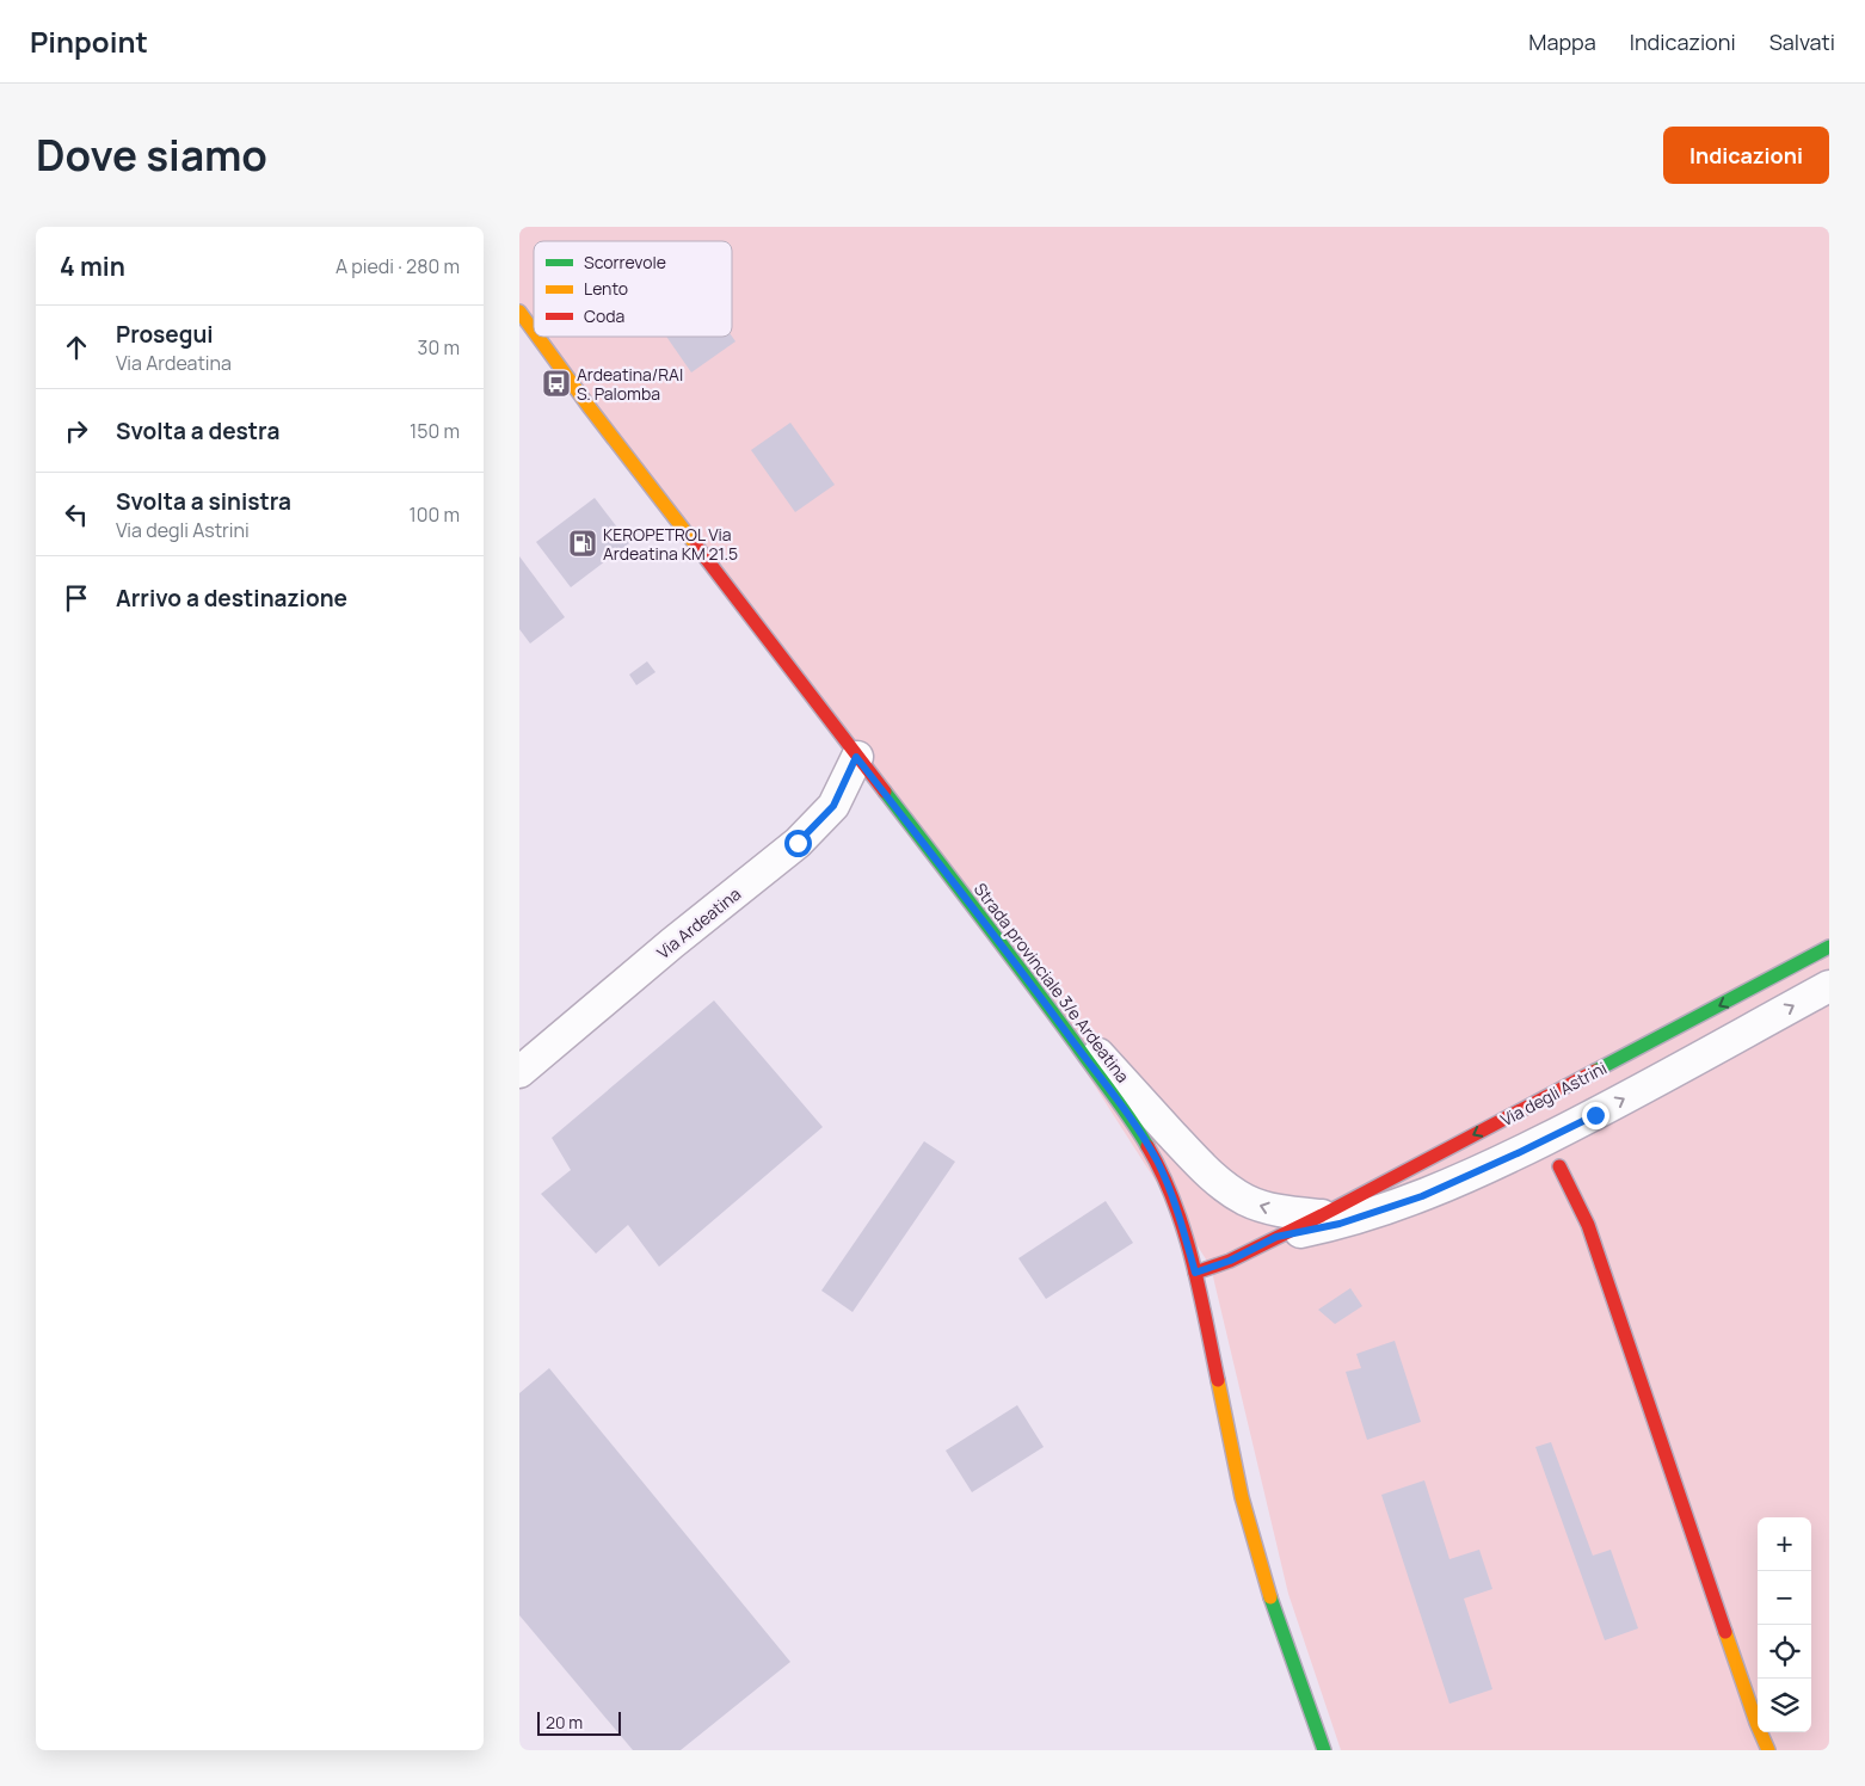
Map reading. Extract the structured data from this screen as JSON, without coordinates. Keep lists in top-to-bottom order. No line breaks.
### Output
{"streets":{"main road":["Strada provinciale 3/e Ardeatina","Via degli Astrini"],"street":["Via Ardeatina"]},"crossings":[["Via Ardeatina","Strada provinciale 3/e Ardeatina"],["Strada provinciale 3/e Ardeatina","Via degli Astrini"]],"places":{"bus stop":["Ardeatina/RAI S. Palomba"],"fuel station":["KEROPETROL Via Ardeatina KM 21.5"]},"legend":["Scorrevole","Lento","Coda"],"scale_bar":"20 m","page":{"header":"Pinpoint","nav":["Mappa","Indicazioni","Salvati"],"title":"Dove siamo","buttons":"Indicazioni","heading":["4 min","A piedi · 280 m"],"list":[["Prosegui","Via Ardeatina","30 m"],["Svolta a destra","150 m"],["Svolta a sinistra","Via degli Astrini","100 m"],"Arrivo a destinazione"],"map_buttons":["+","−"],"scale":"20 m"}}
